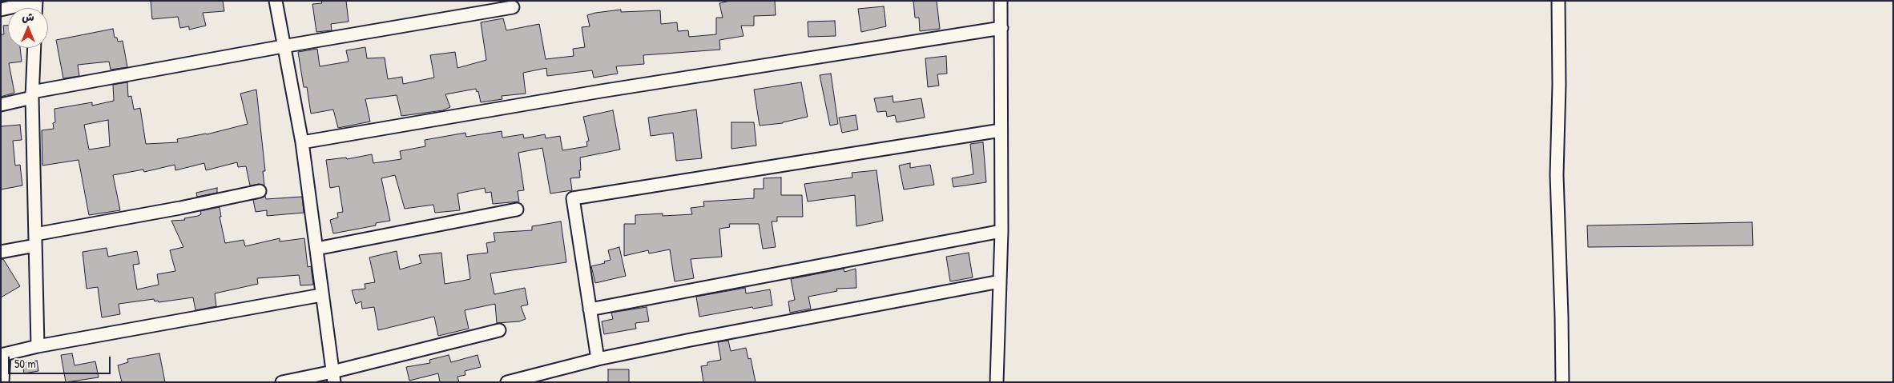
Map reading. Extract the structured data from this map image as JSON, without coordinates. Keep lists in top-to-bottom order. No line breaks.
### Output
{"scale_bar":"50 m","north":"top"}
